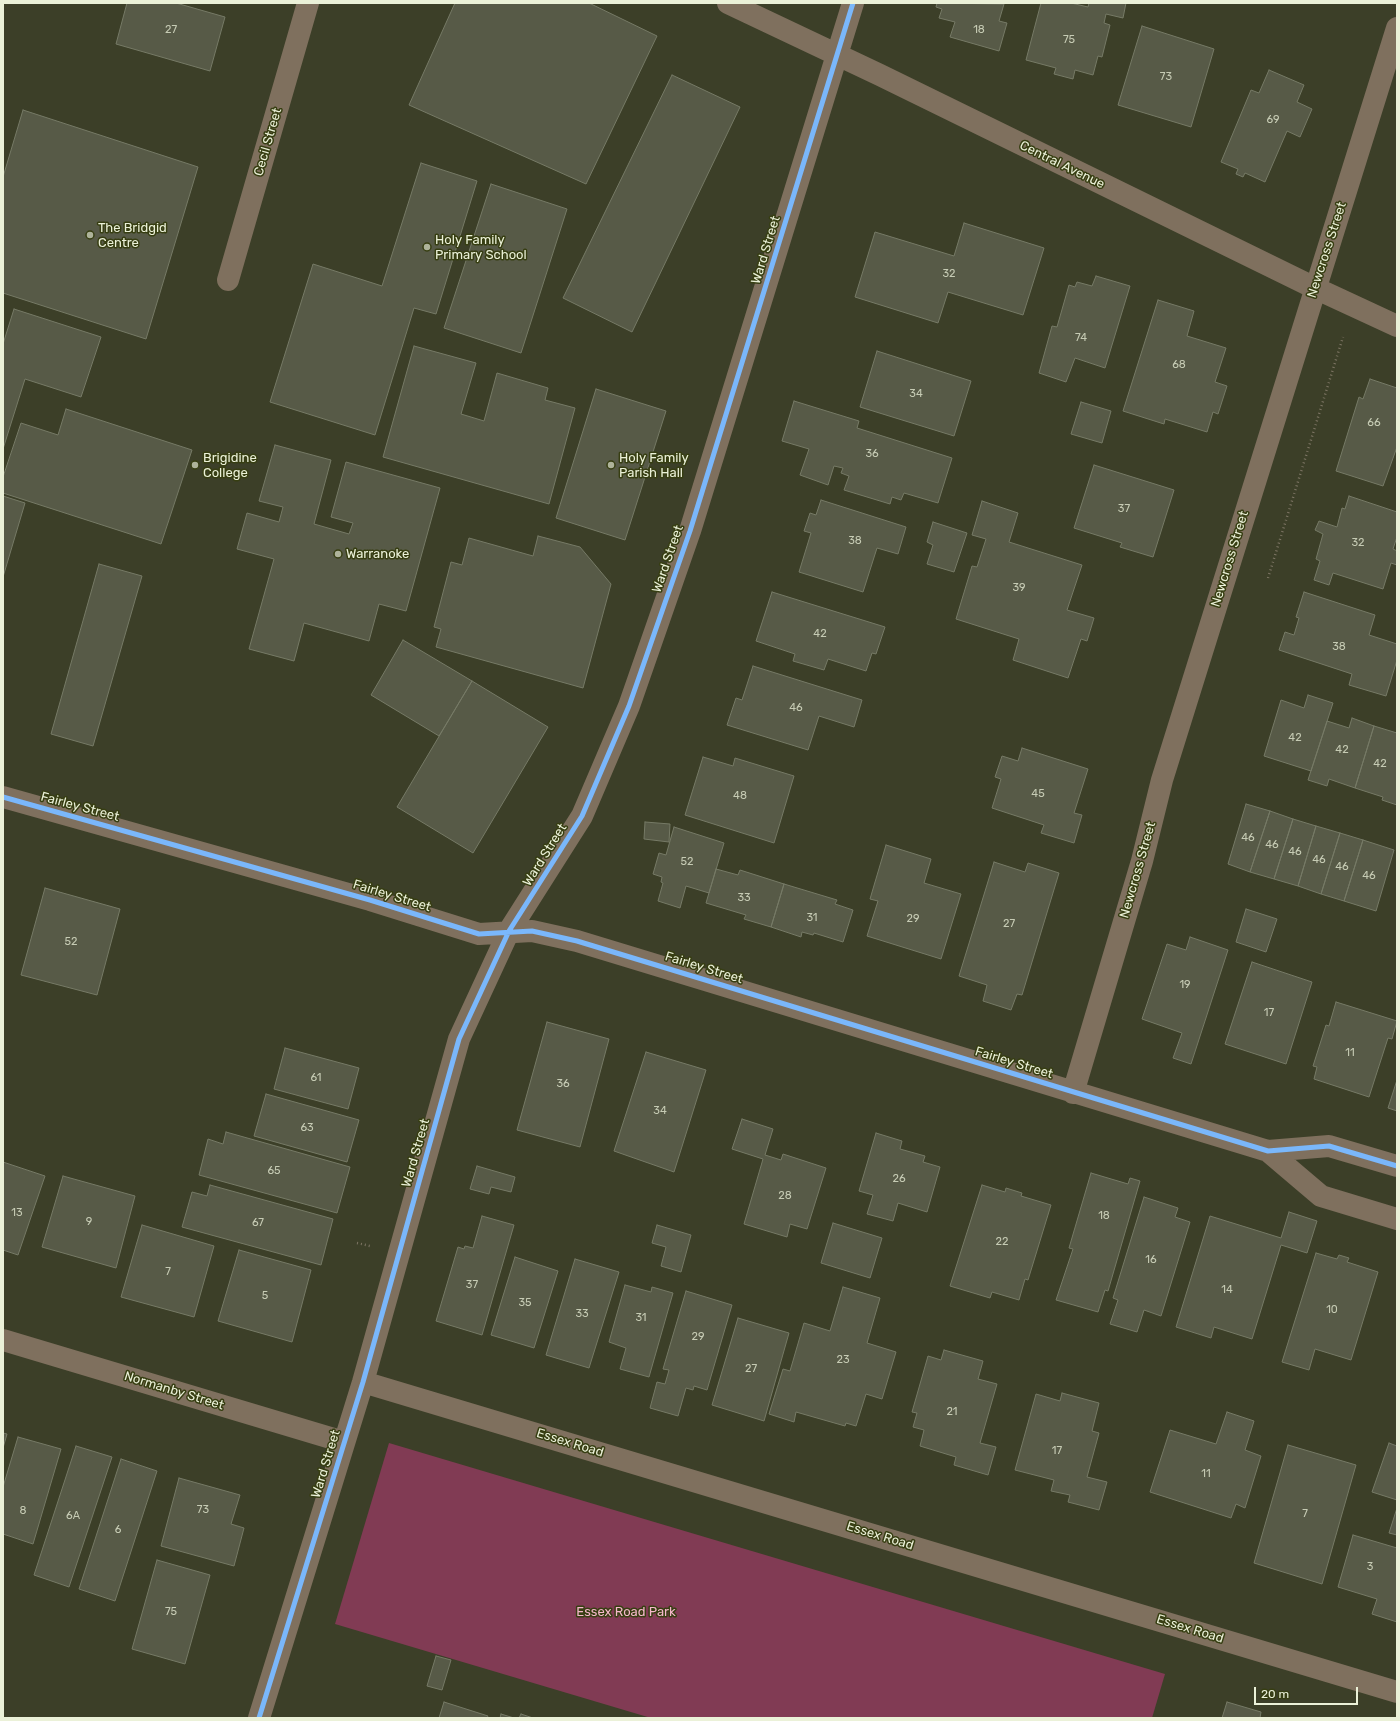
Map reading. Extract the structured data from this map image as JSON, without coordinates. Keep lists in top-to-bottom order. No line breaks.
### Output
{"streets":{"street":["Cecil Street","Central Avenue","Ward Street","Newcross Street","Fairley Street","Normanby Street","Essex Road"]},"crossings":[["Central Avenue","Ward Street"],["Central Avenue","Newcross Street"],["Ward Street","Fairley Street"],["Ward Street","Normanby Street"],["Ward Street","Essex Road"],["Newcross Street","Fairley Street"]],"parks":["Essex Road Park"],"places":["The Bridgid Centre","Holy Family Primary School","Brigidine College","Holy Family Parish Hall","Warranoke"],"house_numbers":["27","18","75","73","69","32","74","68","34","66","36","37","38","32","39","42","38","46","42","42","42","45","48","46","46","46","46","52","46","46","33","31","29","27","52","19","17","11","61","36","34","63","65","26","28","13","18","9","67","22","16","7","37","14","5","35","10","33","31","29","23","27","21","17","11","73","8","7","6A","6","3","75"],"scale_bar":"20 m"}
